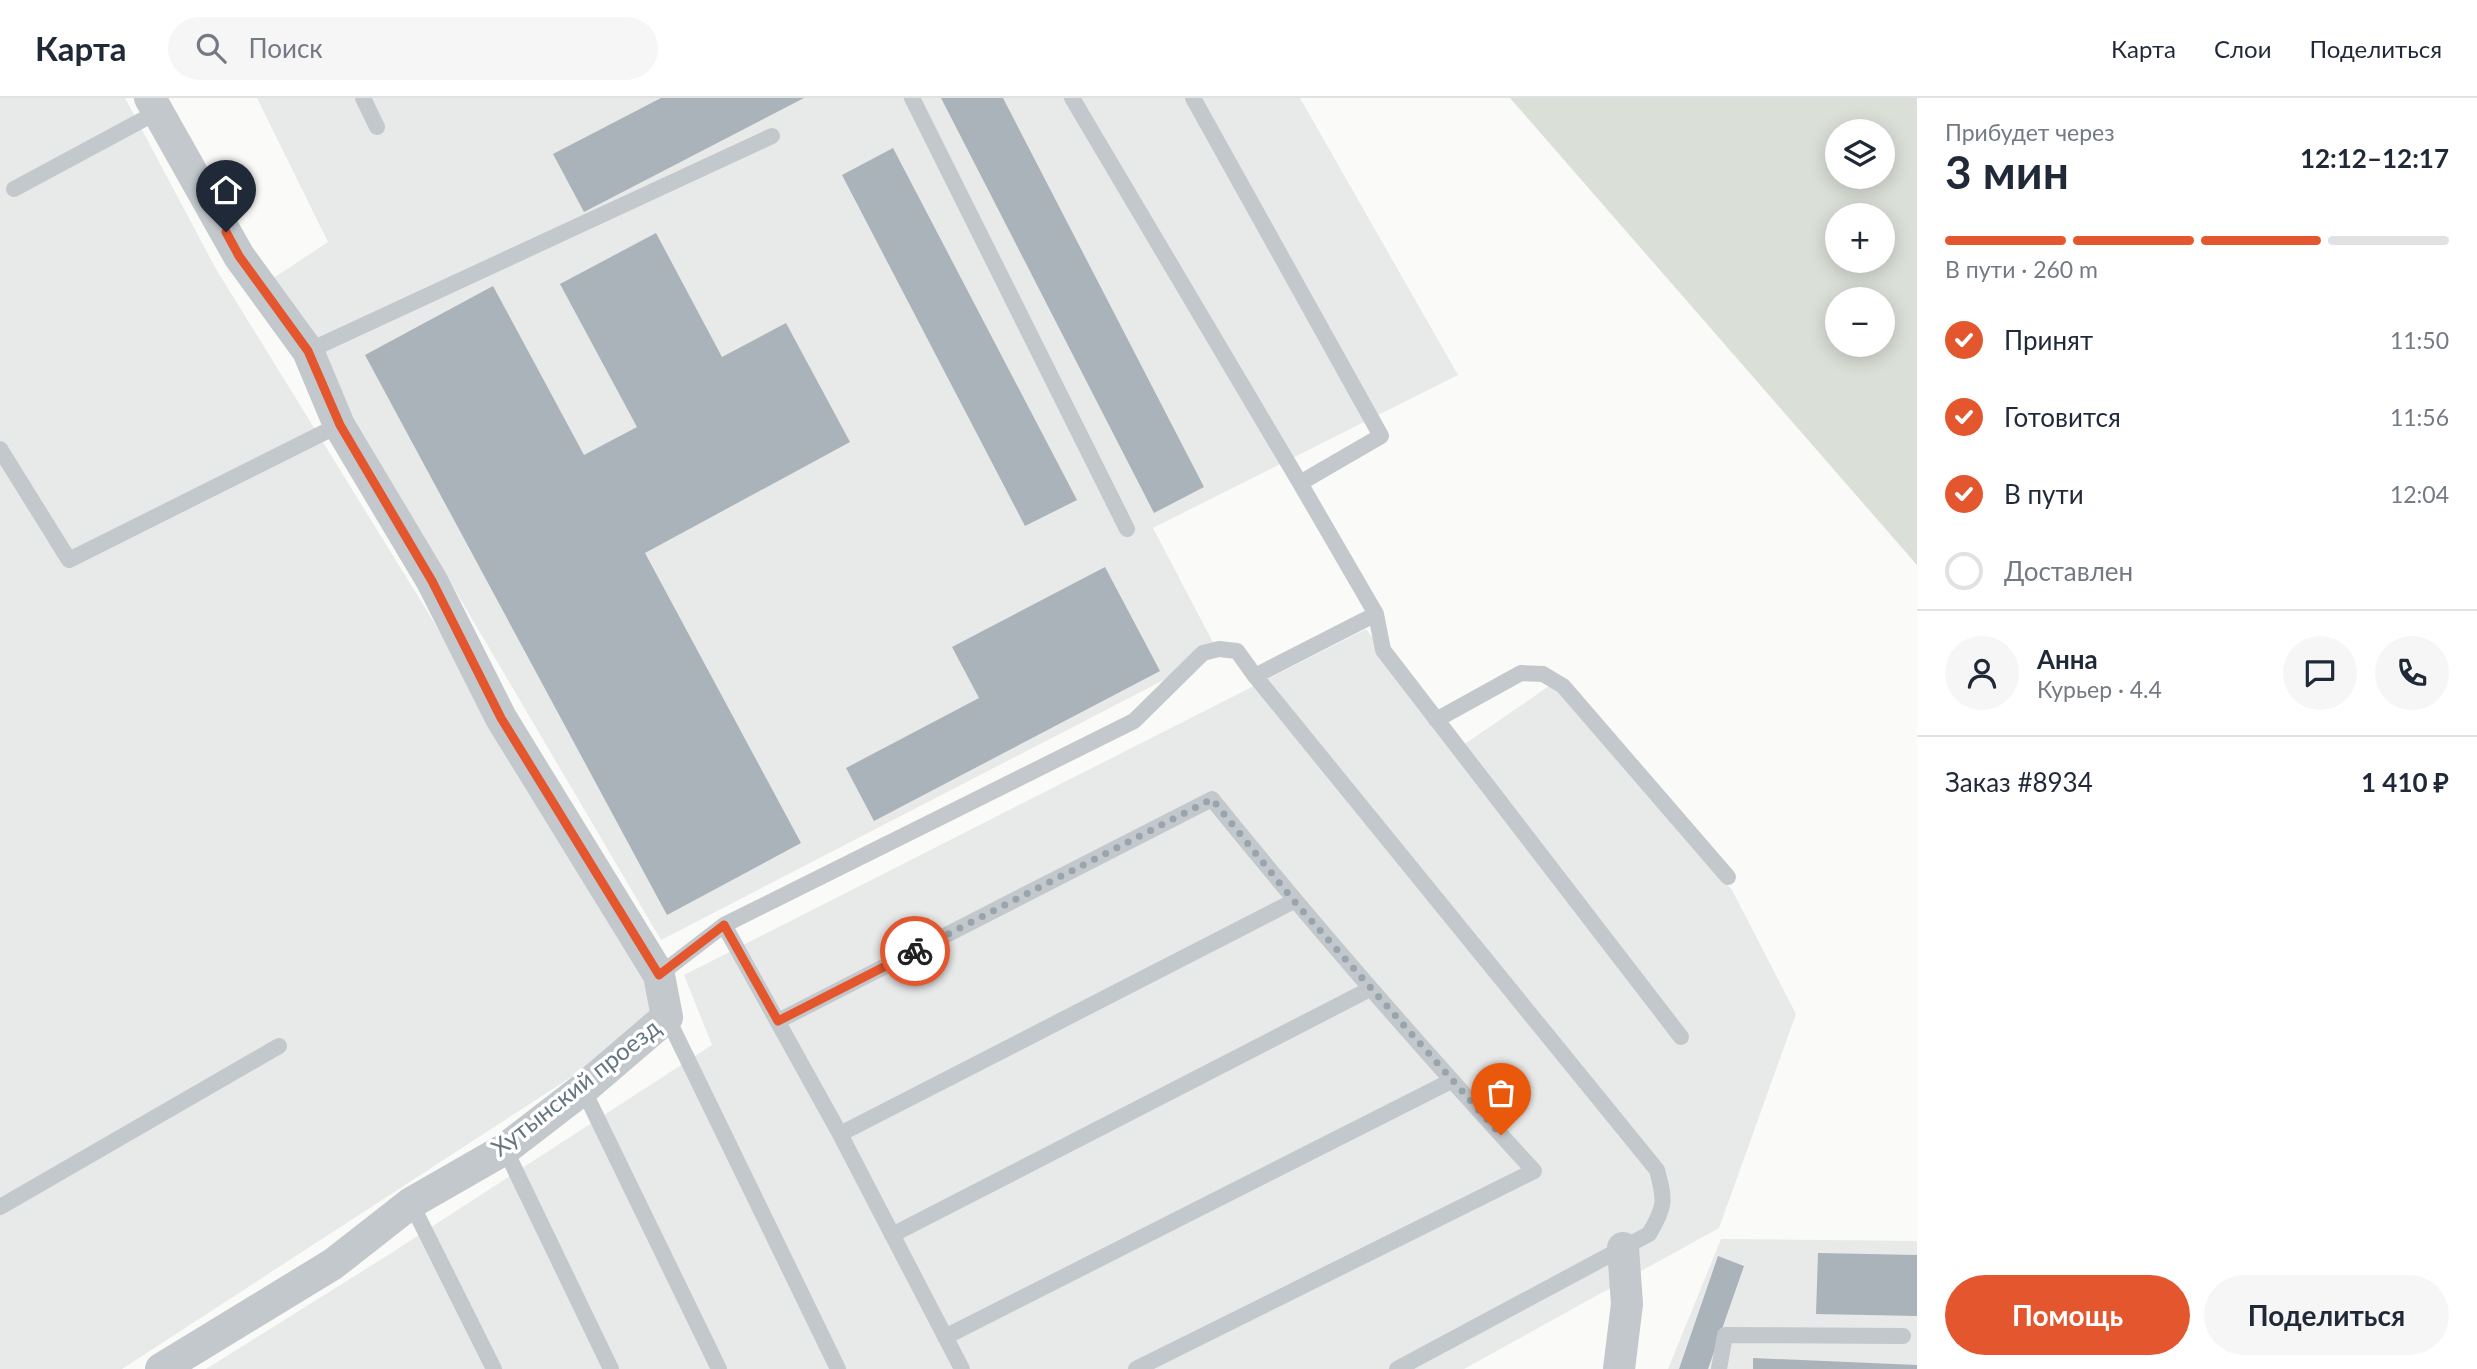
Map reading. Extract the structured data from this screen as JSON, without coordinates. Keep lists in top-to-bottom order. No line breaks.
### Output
{"streets":{"street":["Хутынский проезд"]},"page":{"header":"Карта","search":"Поиск","nav":["Карта","Слои","Поделиться"],"heading":["3 мин","Прибудет через","12:12–12:17"],"panel":["Анна","Курьер · 4.4","Заказ #8934","1 410 ₽"],"map_buttons":["+","−"],"bar":"В пути · 260 m","list":[["Принят","11:50"],["Готовится","11:56"],["В пути","12:04"],"Доставлен"],"buttons":["Помощь","Поделиться"]}}
